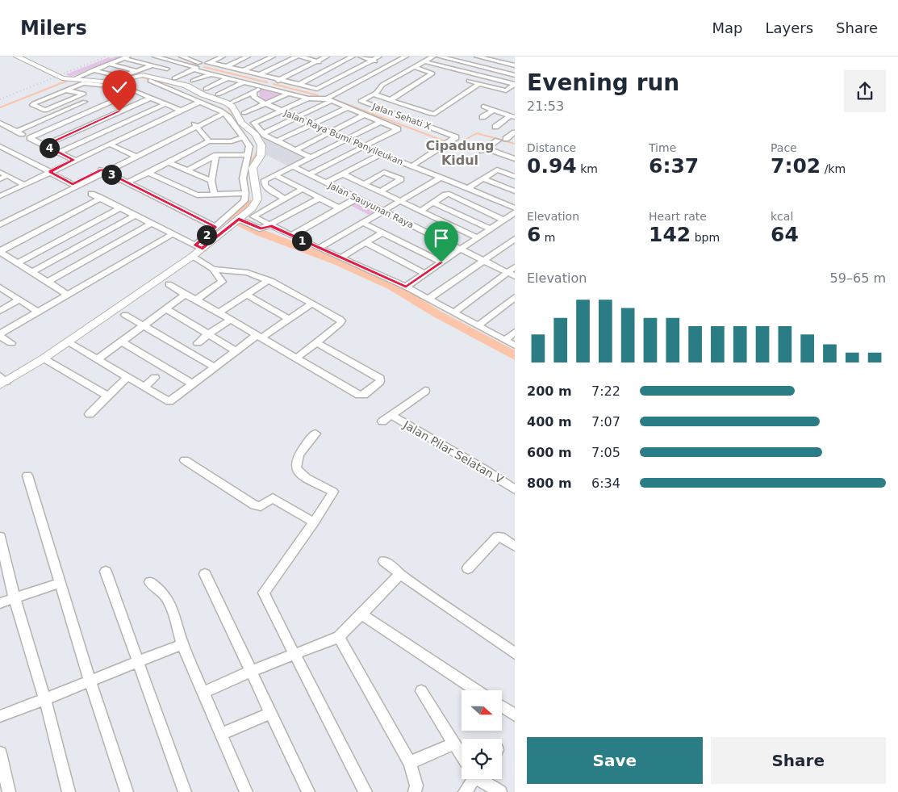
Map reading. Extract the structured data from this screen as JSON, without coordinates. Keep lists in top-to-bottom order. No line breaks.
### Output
{"streets":{"street":["Jalan Sehati X","Jalan Raya Bumi Panyileukan","Jalan Sauyunan Raya","Jalan Pilar Selatan V"]},"crossings":[["Jalan Sehati X","Jalan Raya Bumi Panyileukan"]],"districts":["Cipadung Kidul"],"north":"right","page":{"header":"Milers","nav":["Map","Layers","Share"],"heading":["Evening run","21:53"],"stats":[["Distance","0.94 km"],["Time","6:37"],["Pace","7:02 /km"],["Elevation","6 m"],["Heart rate","142 bpm"],["kcal","64"]],"pins":["4","3","2","1"],"chart":["Elevation","59–65 m"],"list":[{"name":"200 m","note":"7:22"},{"name":"400 m","note":"7:07"},{"name":"600 m","note":"7:05"},{"name":"800 m","note":"6:34"}],"buttons":["Save","Share"]}}
